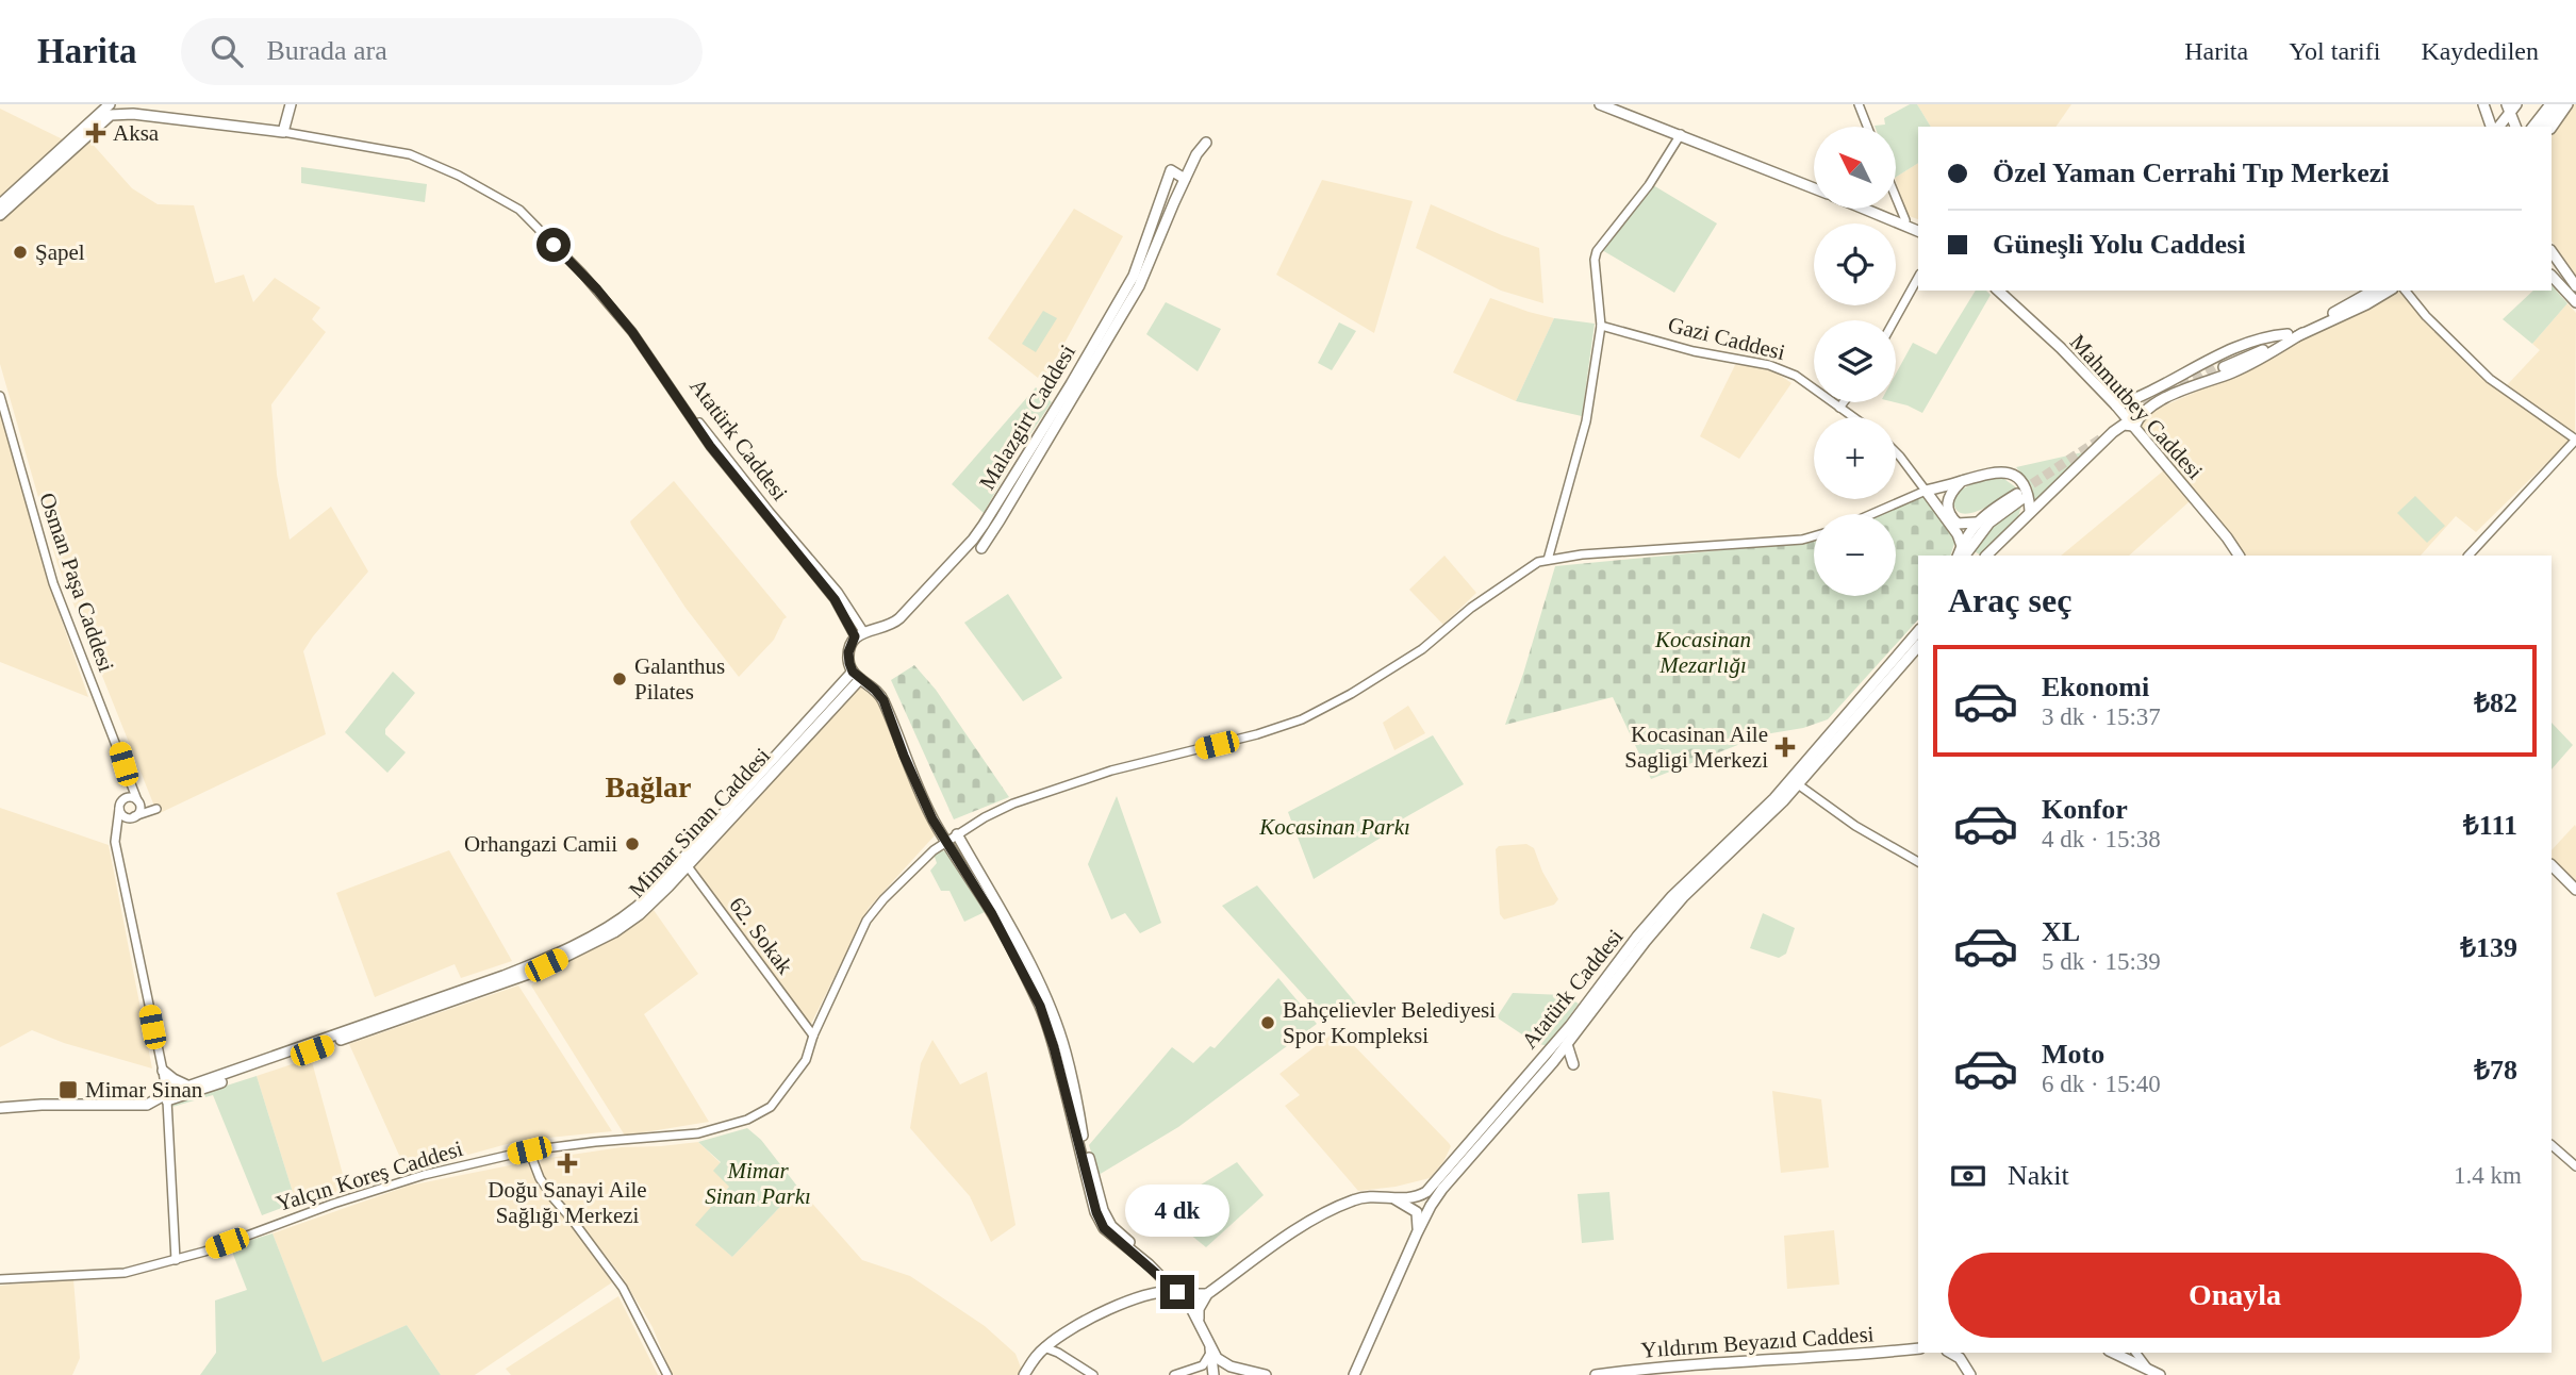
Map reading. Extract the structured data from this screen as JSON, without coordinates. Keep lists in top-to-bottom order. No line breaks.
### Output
{"streets":{"main road":["Mahmutbey Caddesi","Malazgirt Caddesi","Atatürk Caddesi","Mimar Sinan Caddesi","Yıldırım Beyazıd Caddesi"],"street":["Gazi Caddesi","Osman Paşa Caddesi","62. Sokak","Yalçın Koreş Caddesi"]},"crossings":[["Malazgirt Caddesi","Atatürk Caddesi"],["Mimar Sinan Caddesi","62. Sokak"],["62. Sokak","Yalçın Koreş Caddesi"]],"districts":["Bağlar"],"parks":["Kocasinan Mezarlığı","Kocasinan Parkı","Mimar Sinan Parkı"],"places":{"health":["Aksa","Kocasinan Aile Sagligi Merkezi","Doğu Sanayi Aile Sağlığı Merkezi"],"other":["Şapel","Galanthus Pilates","Orhangazi Camii","Bahçelievler Belediyesi Spor Kompleksi"],"transit":["Mimar Sinan"]},"north":"top left","page":{"header":"Harita","search":"Burada ara","nav":["Harita","Yol tarifi","Kaydedilen"],"map_buttons":["+","−"],"banner":["Özel Yaman Cerrahi Tıp Merkezi","Güneşli Yolu Caddesi"],"heading":"Araç seç","list":[{"name":"Ekonomi","note":"3 dk · 15:37","value":"₺82"},{"name":"Konfor","note":"4 dk · 15:38","value":"₺111"},{"name":"XL","note":"5 dk · 15:39","value":"₺139"},{"name":"Moto","note":"6 dk · 15:40","value":"₺78"}],"pay":["Nakit","1.4 km"],"bubble":"4 dk","buttons":"Onayla"}}
